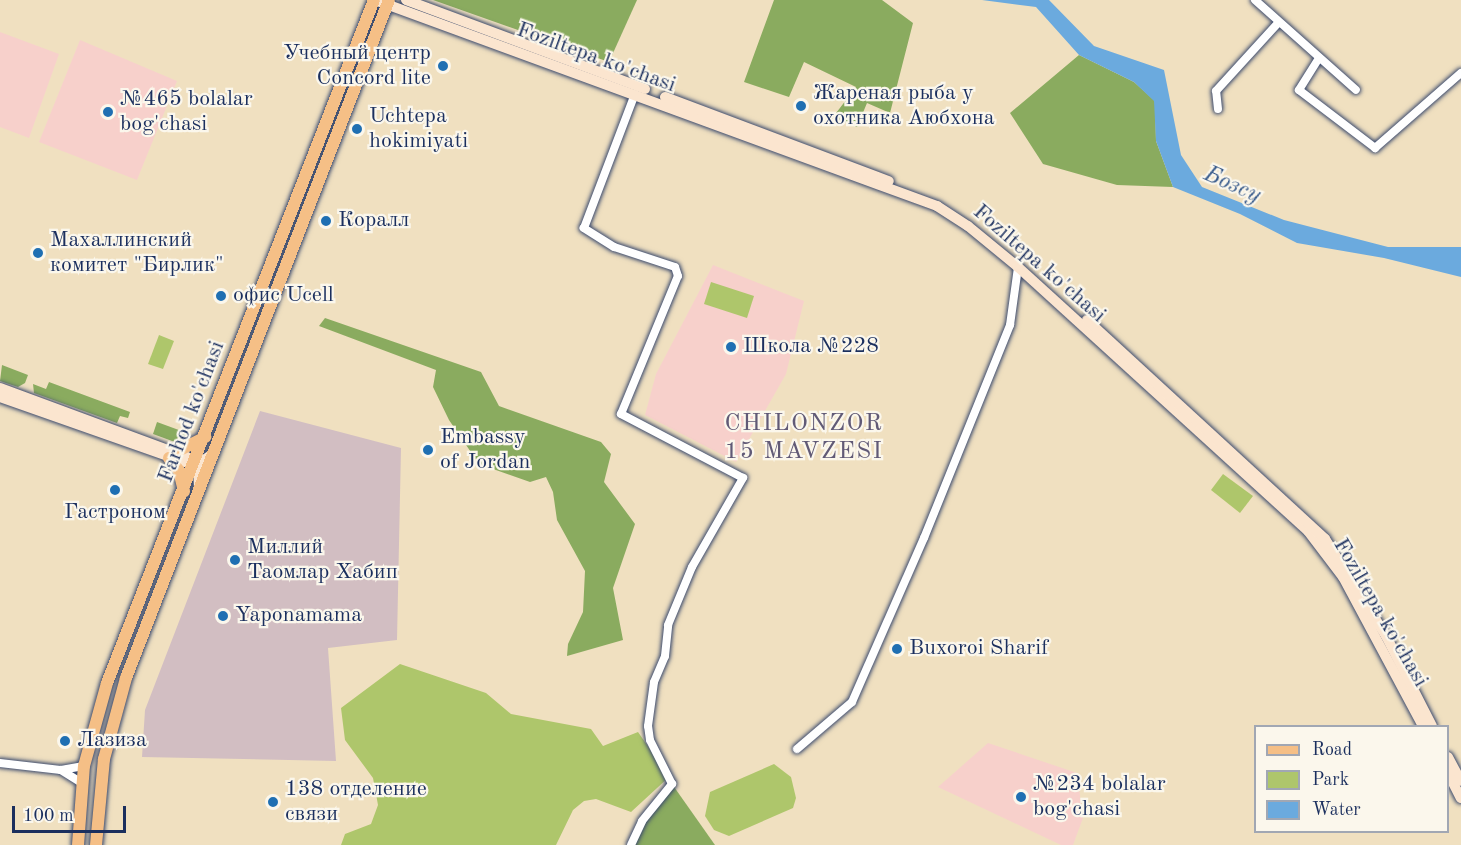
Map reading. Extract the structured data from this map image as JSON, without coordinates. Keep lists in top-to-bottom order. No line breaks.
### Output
{"streets":{"main road":["Foziltepa ko'chasi","Farhod ko'chasi"]},"crossings":[["Foziltepa ko'chasi","Farhod ko'chasi"]],"districts":["CHILONZOR 15 MAVZESI"],"water":["Бозсу"],"places":["Учебный центр Concord lite","Жареная рыба у охотника Аюбхона","№465 bolalar bog'chasi","Uchtepa hokimiyati","Коралл","Махаллинский комитет \"Бирлик\"","офис Ucell","Школа №228","Embassy of Jordan","Гастроном","Миллий Таомлар Хабип","Yaponamama","Buxoroi Sharif","Лазиза","№234 bolalar bog'chasi","138 отделение связи"],"legend":["Road","Park","Water"],"scale_bar":"100 m"}
